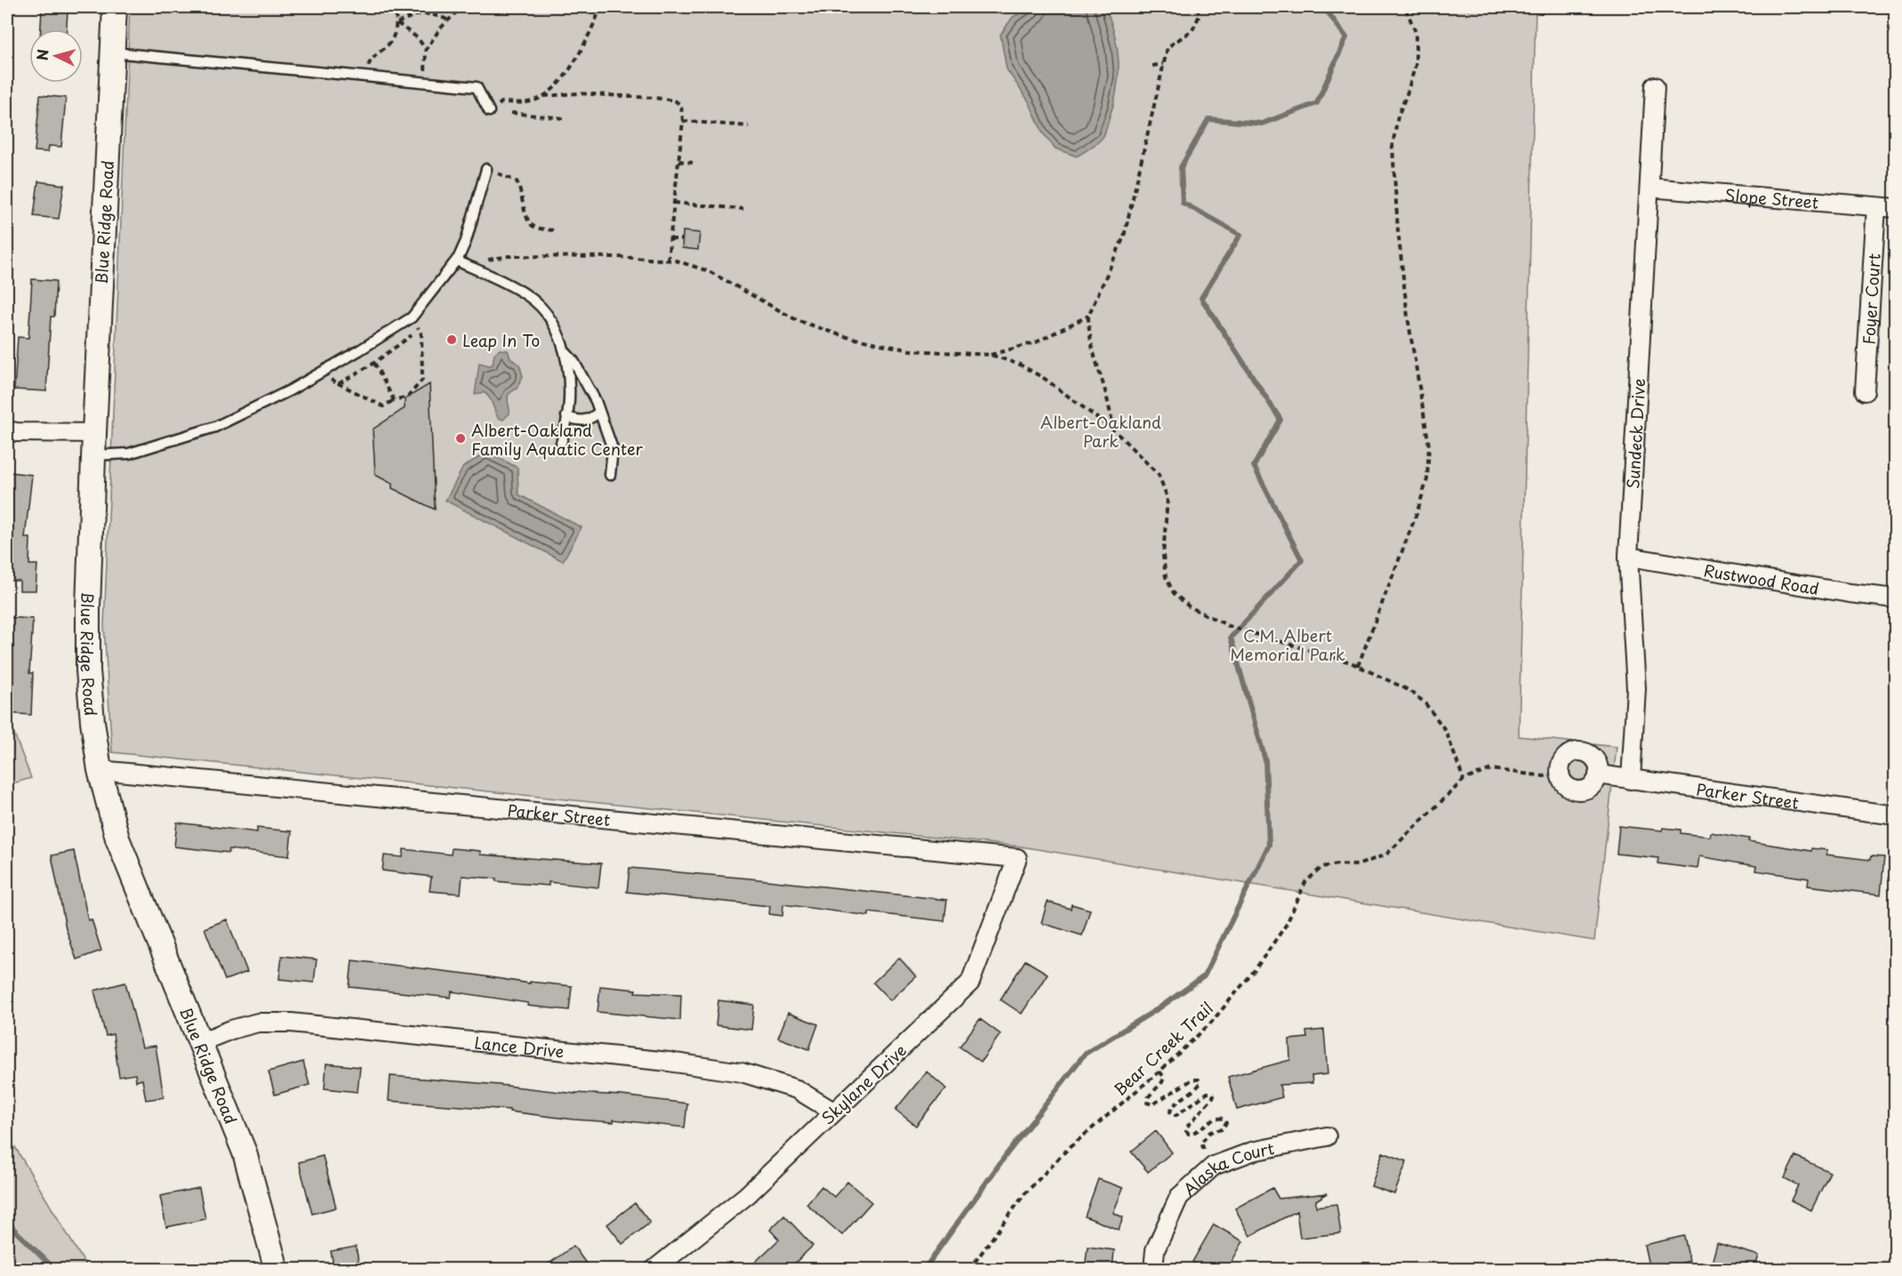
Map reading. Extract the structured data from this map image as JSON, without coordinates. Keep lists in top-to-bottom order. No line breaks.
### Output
{"streets":{"street":["Slope Street","Blue Ridge Road","Foyer Court","Sundeck Drive","Rustwood Road","Parker Street","Lance Drive","Skylane Drive","Alaska Court"],"path":["Bear Creek Trail"]},"crossings":[["Slope Street","Foyer Court"],["Slope Street","Sundeck Drive"],["Blue Ridge Road","Parker Street"],["Blue Ridge Road","Lance Drive"],["Sundeck Drive","Rustwood Road"],["Sundeck Drive","Parker Street"],["Parker Street","Bear Creek Trail"],["Parker Street","Skylane Drive"],["Lance Drive","Skylane Drive"]],"parks":["Albert-Oakland Park","C.M. Albert Memorial Park"],"places":["Leap In To","Albert-Oakland Family Aquatic Center"],"north":"left"}
